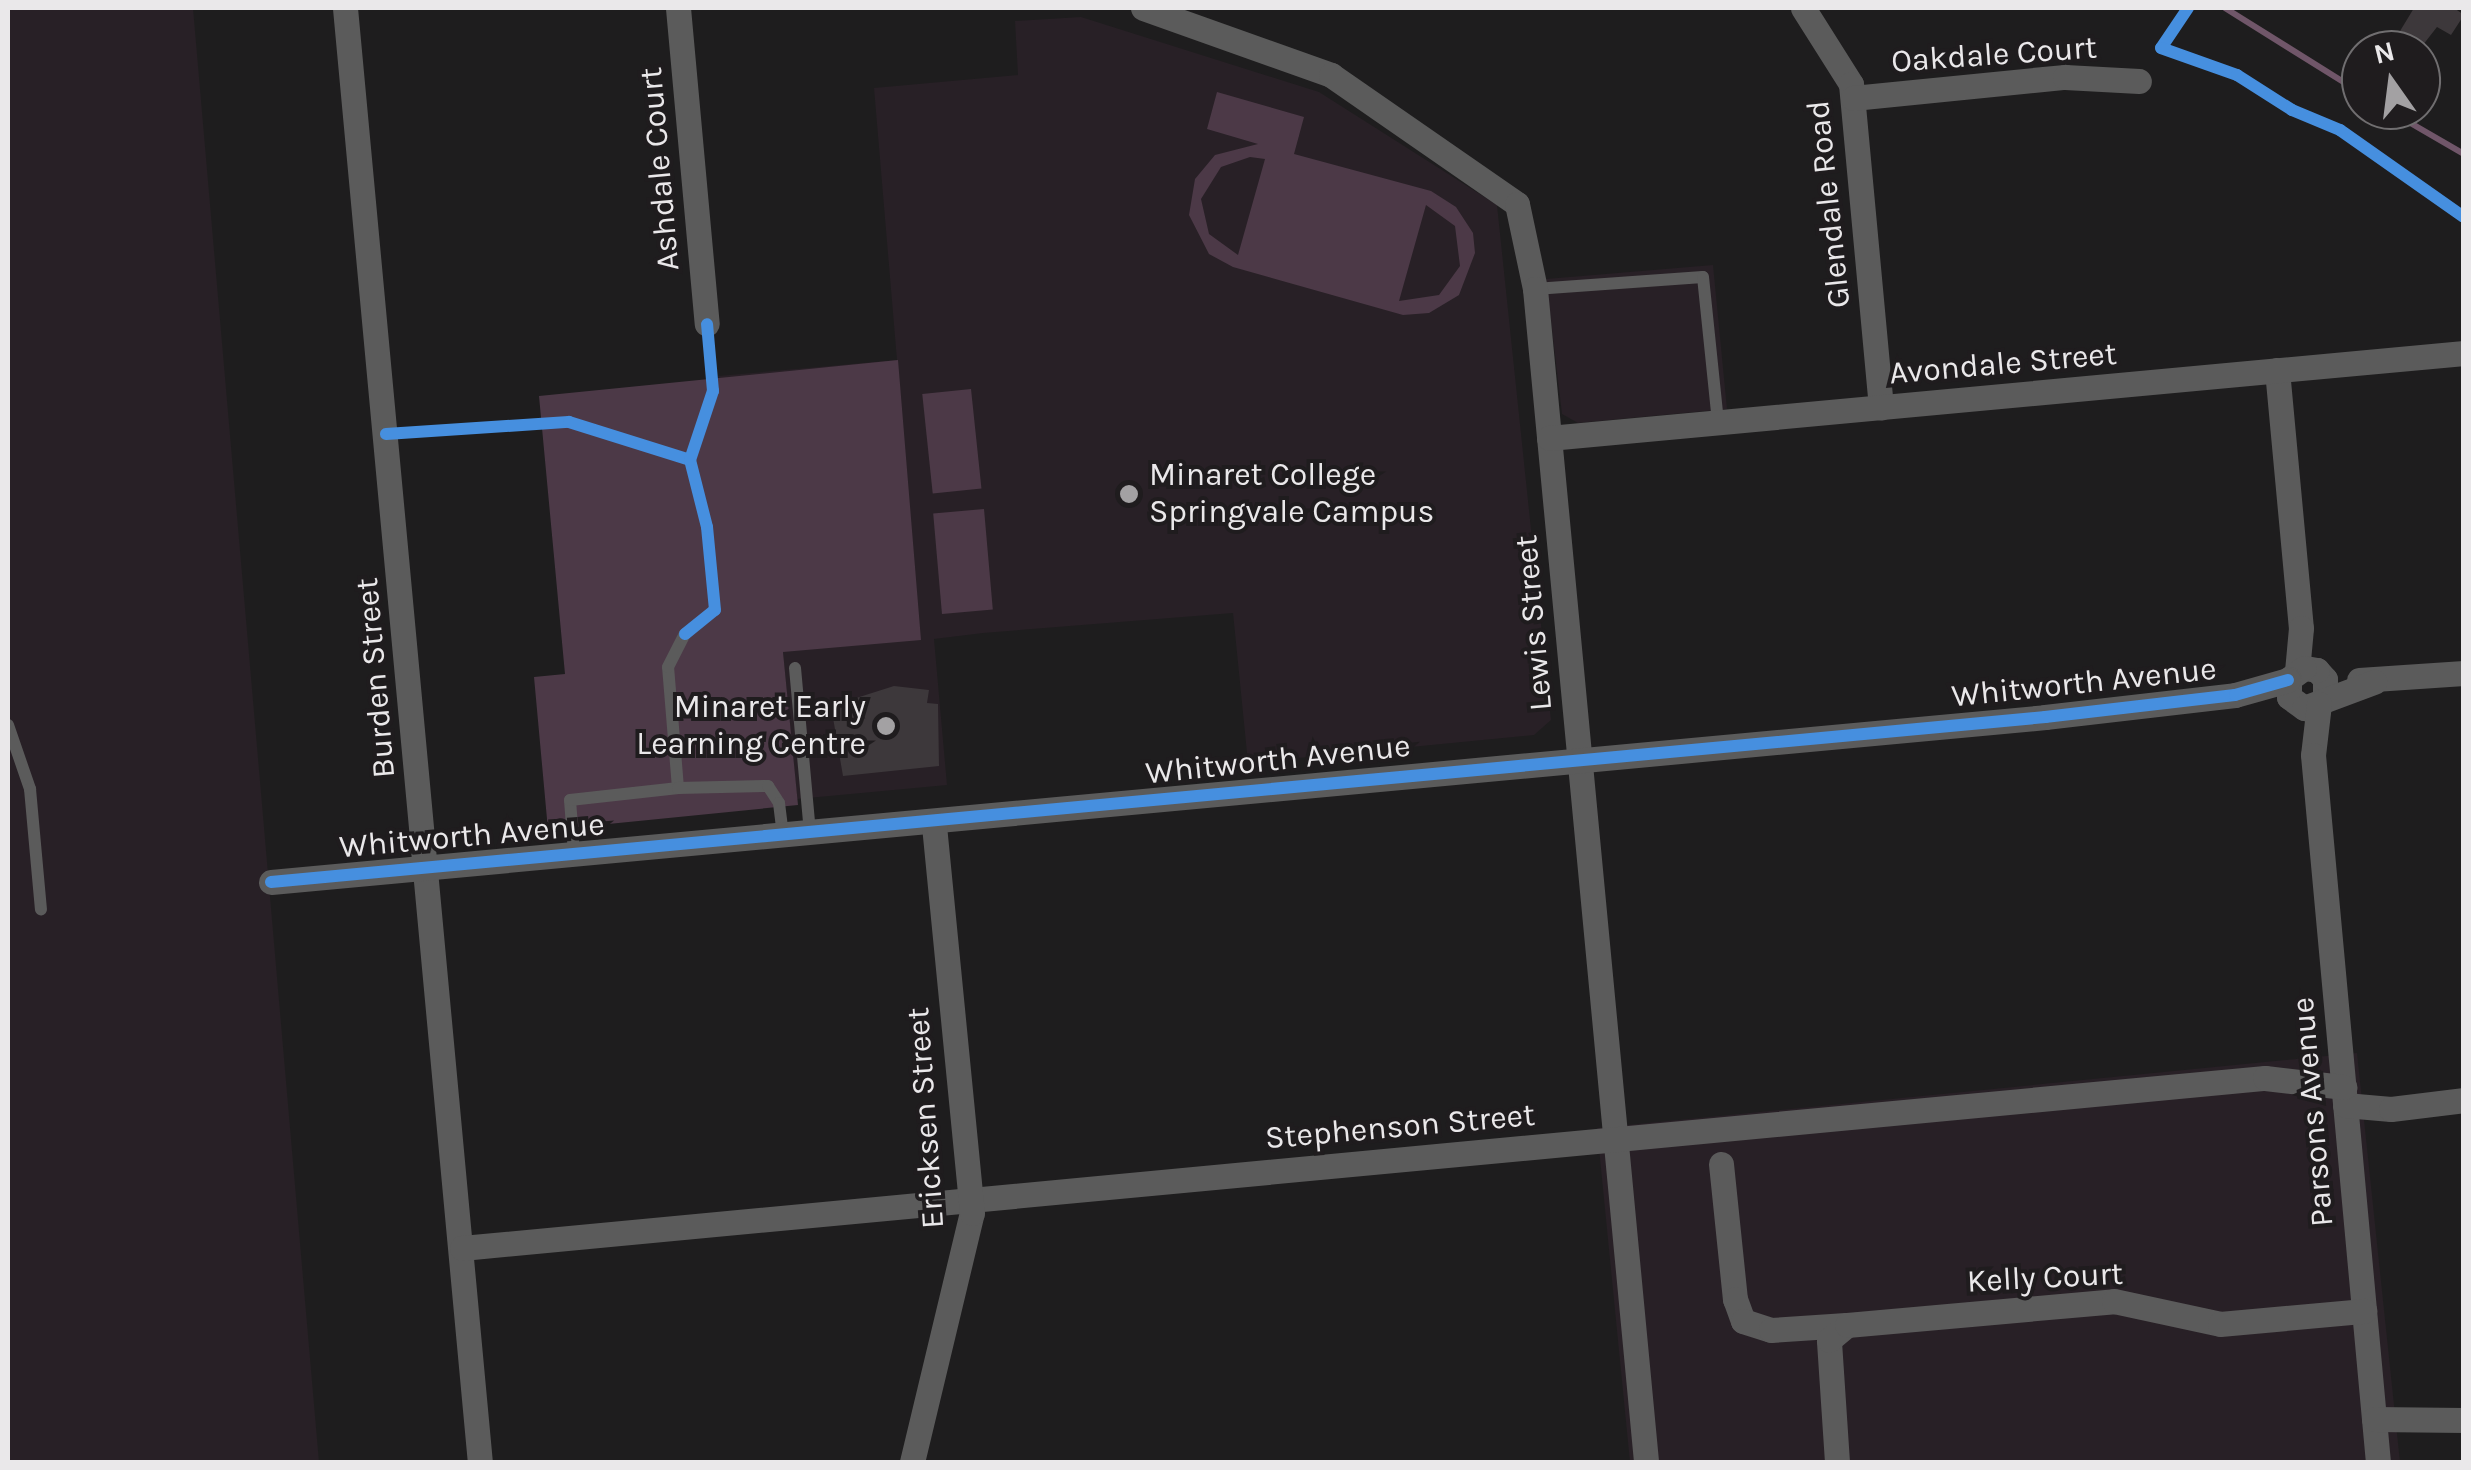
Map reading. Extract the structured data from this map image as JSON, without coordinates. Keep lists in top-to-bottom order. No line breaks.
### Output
{"streets":{"street":["Oakdale Court","Ashdale Court","Glendale Road","Avondale Street","Lewis Street","Burden Street","Whitworth Avenue","Parsons Avenue","Ericksen Street","Stephenson Street","Kelly Court"]},"crossings":[["Oakdale Court","Glendale Road"],["Glendale Road","Avondale Street"],["Avondale Street","Lewis Street"],["Avondale Street","Parsons Avenue"],["Lewis Street","Whitworth Avenue"],["Lewis Street","Stephenson Street"],["Burden Street","Whitworth Avenue"],["Burden Street","Stephenson Street"],["Whitworth Avenue","Parsons Avenue"],["Whitworth Avenue","Ericksen Street"],["Parsons Avenue","Stephenson Street"],["Parsons Avenue","Kelly Court"],["Ericksen Street","Stephenson Street"]],"places":["Minaret College Springvale Campus","Minaret Early Learning Centre"],"north":"top"}
